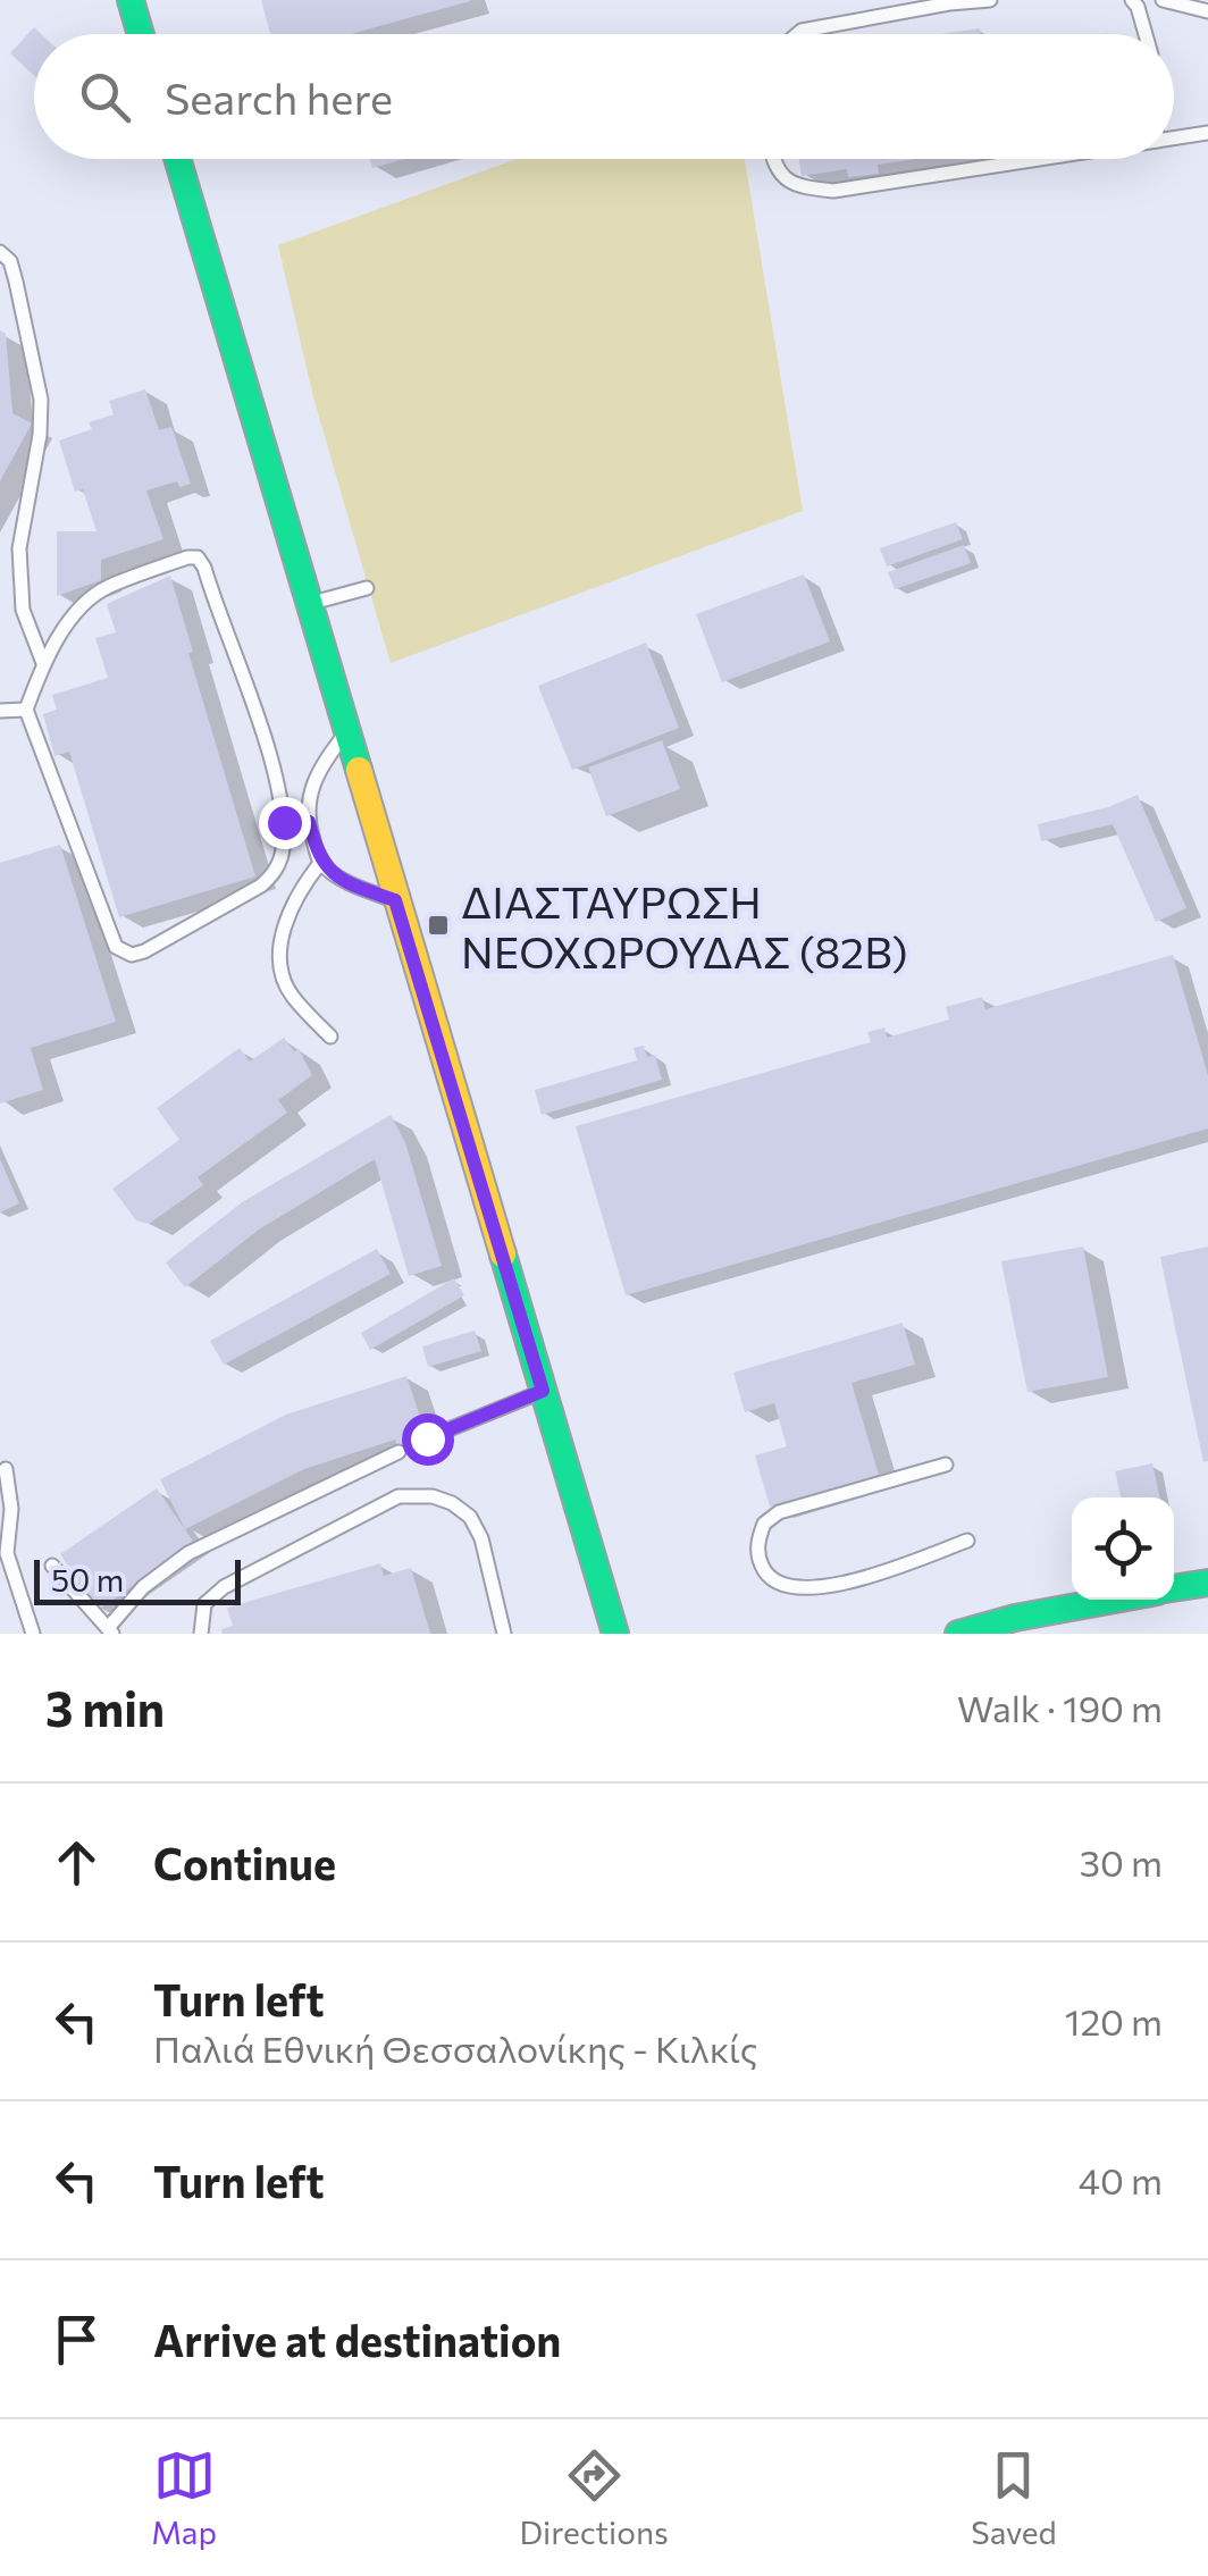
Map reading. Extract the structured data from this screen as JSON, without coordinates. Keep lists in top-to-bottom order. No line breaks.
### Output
{"places":{"transit":["ΔΙΑΣΤΑΥΡΩΣΗ ΝΕΟΧΩΡΟΥΔΑΣ (82Β)"]},"scale_bar":"50 m","page":{"search":"Search here","scale":"50 m","heading":["3 min","Walk · 190 m"],"list":[["Continue","30 m"],["Turn left","Παλιά Εθνική Θεσσαλονίκης - Κιλκίς","120 m"],["Turn left","40 m"],"Arrive at destination"],"nav":["Map","Directions","Saved"]}}
